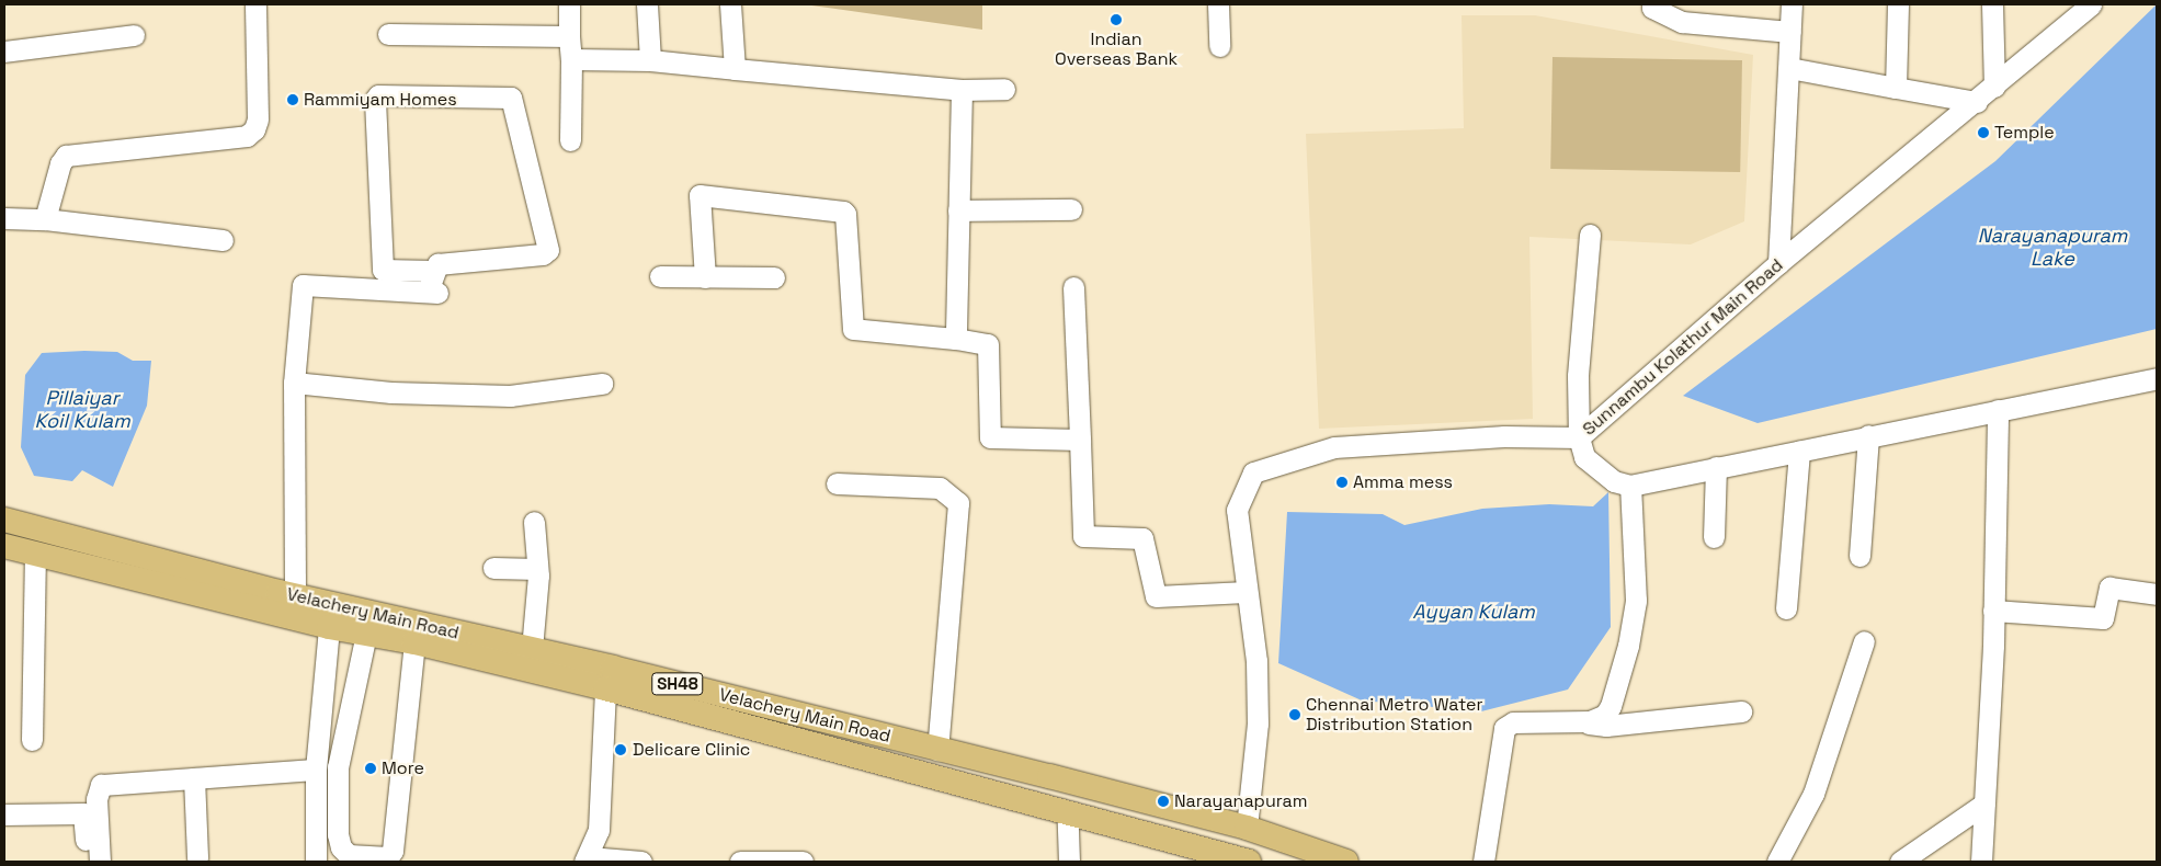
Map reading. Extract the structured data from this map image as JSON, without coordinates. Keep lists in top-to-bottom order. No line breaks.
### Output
{"streets":{"main road":["Velachery Main Road","SH48"],"street":["Sunnambu Kolathur Main Road"]},"crossings":[["Sunnambu Kolathur Main Road","Velachery Main Road"]],"water":["Narayanapuram Lake","Pillaiyar Koil Kulam","Ayyan Kulam"],"places":["Indian Overseas Bank","Rammiyam Homes","Temple","Amma mess","Chennai Metro Water Distribution Station","Delicare Clinic","More","Narayanapuram"]}
